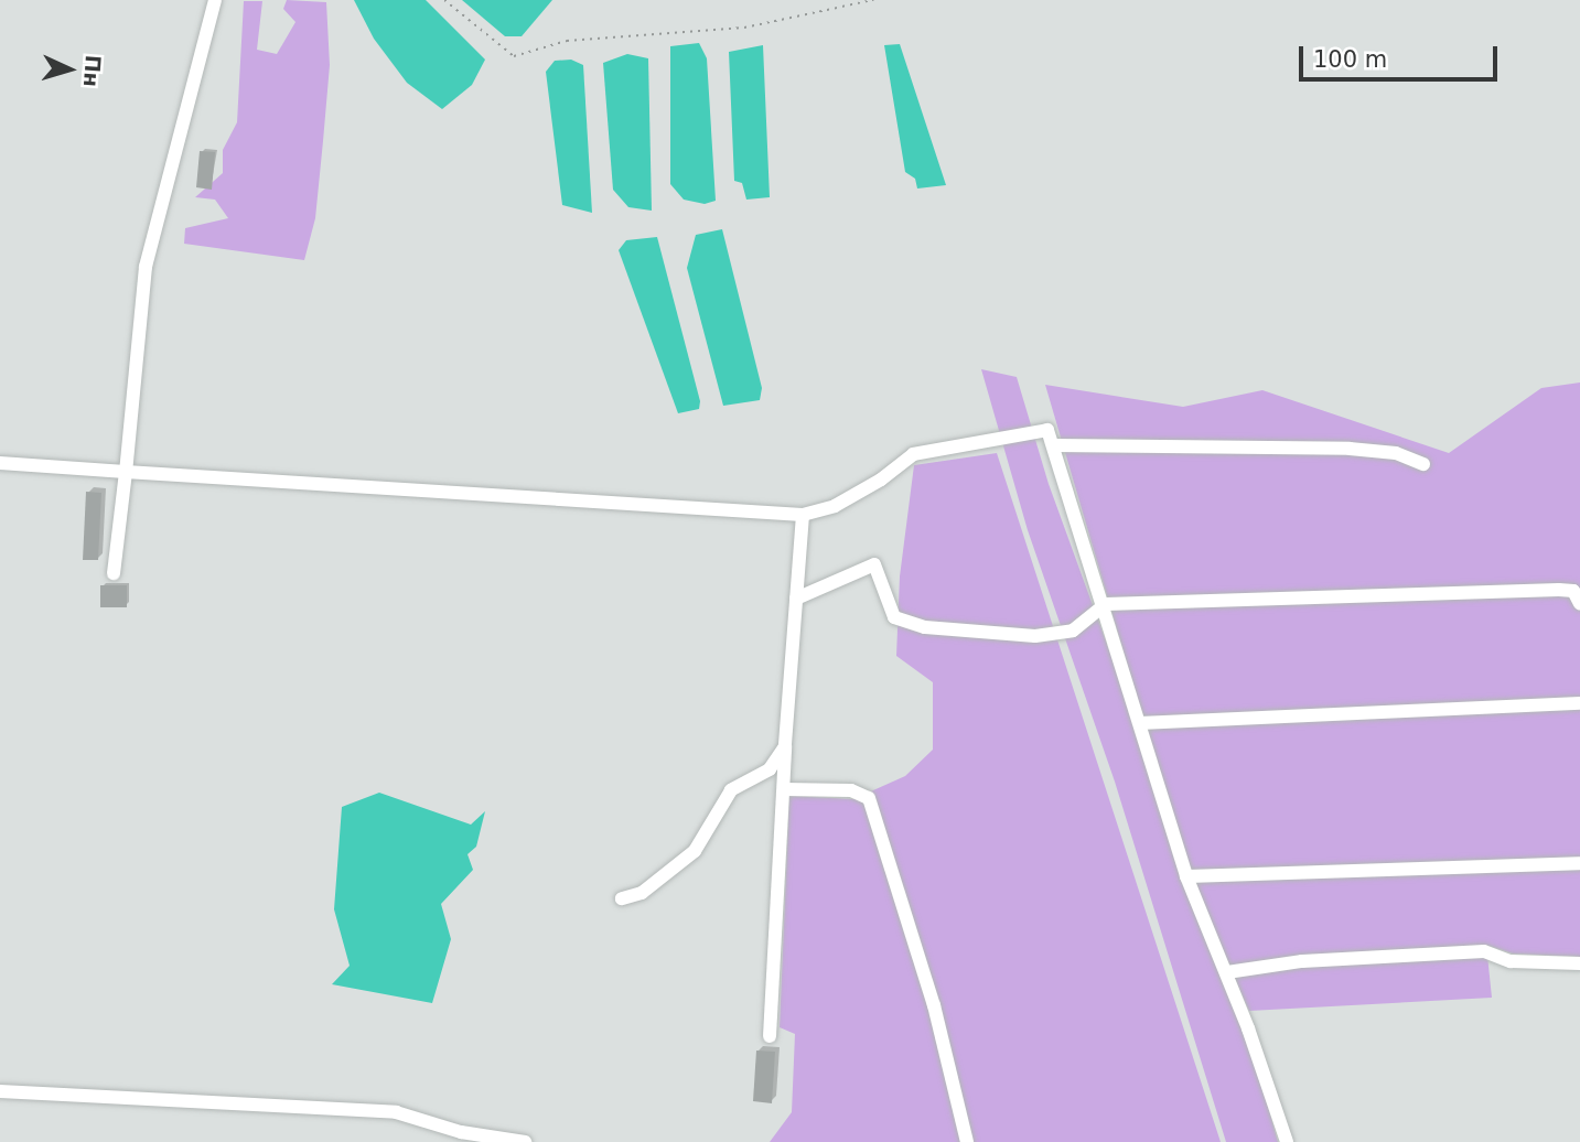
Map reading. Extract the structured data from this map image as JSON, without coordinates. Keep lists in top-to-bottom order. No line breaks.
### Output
{"scale_bar":"100 m","north":"right"}
